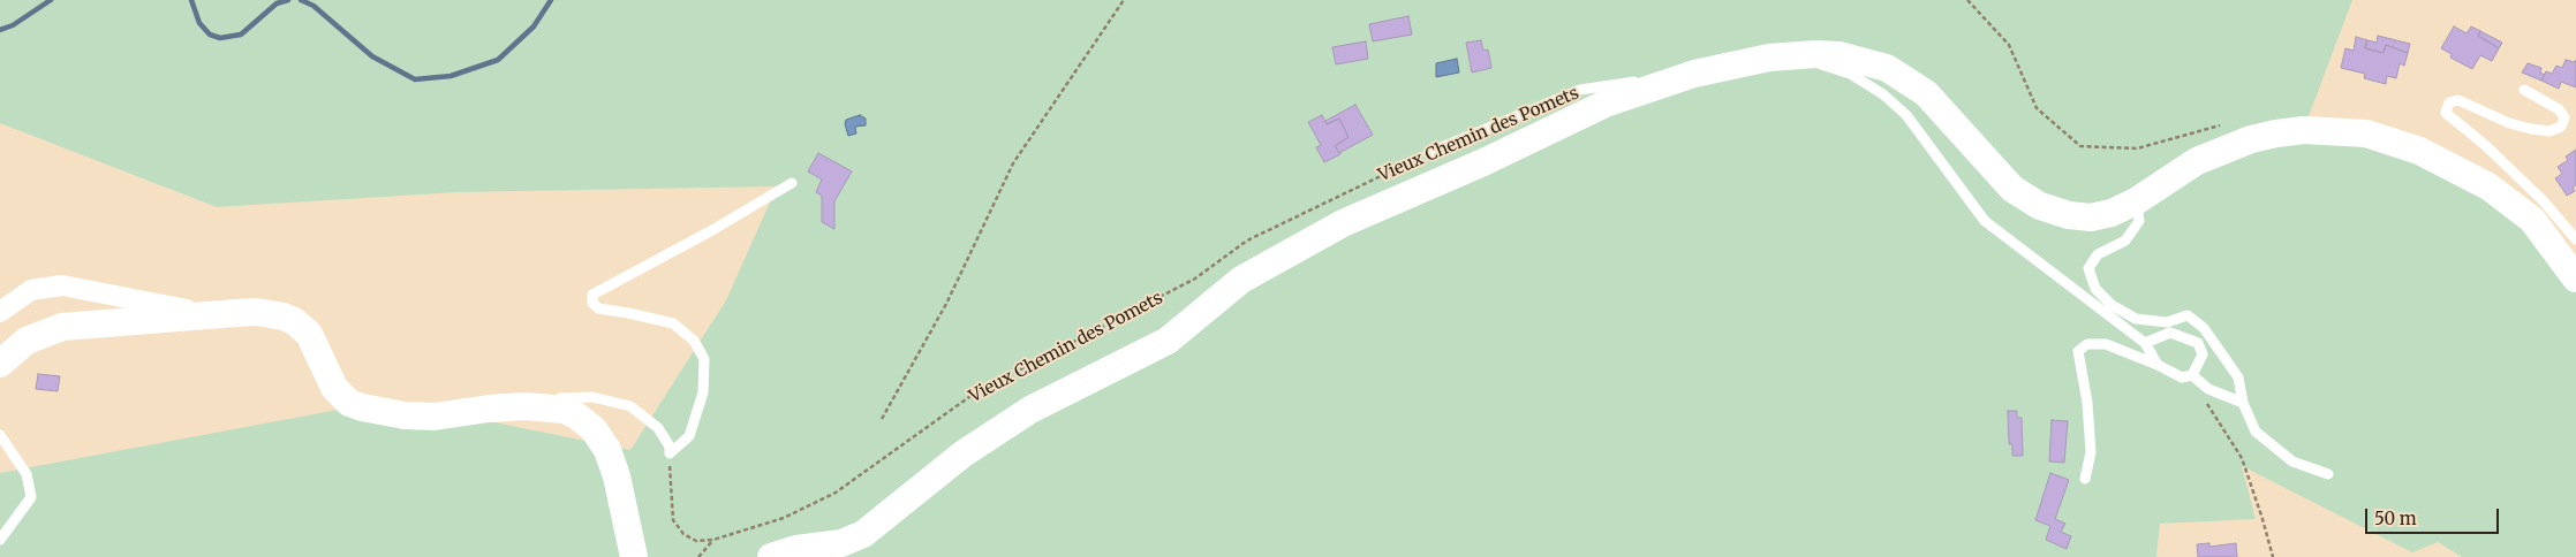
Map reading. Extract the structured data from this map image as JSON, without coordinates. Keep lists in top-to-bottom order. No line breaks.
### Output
{"streets":{"lane":["Vieux Chemin des Pomets"]},"scale_bar":"50 m"}
